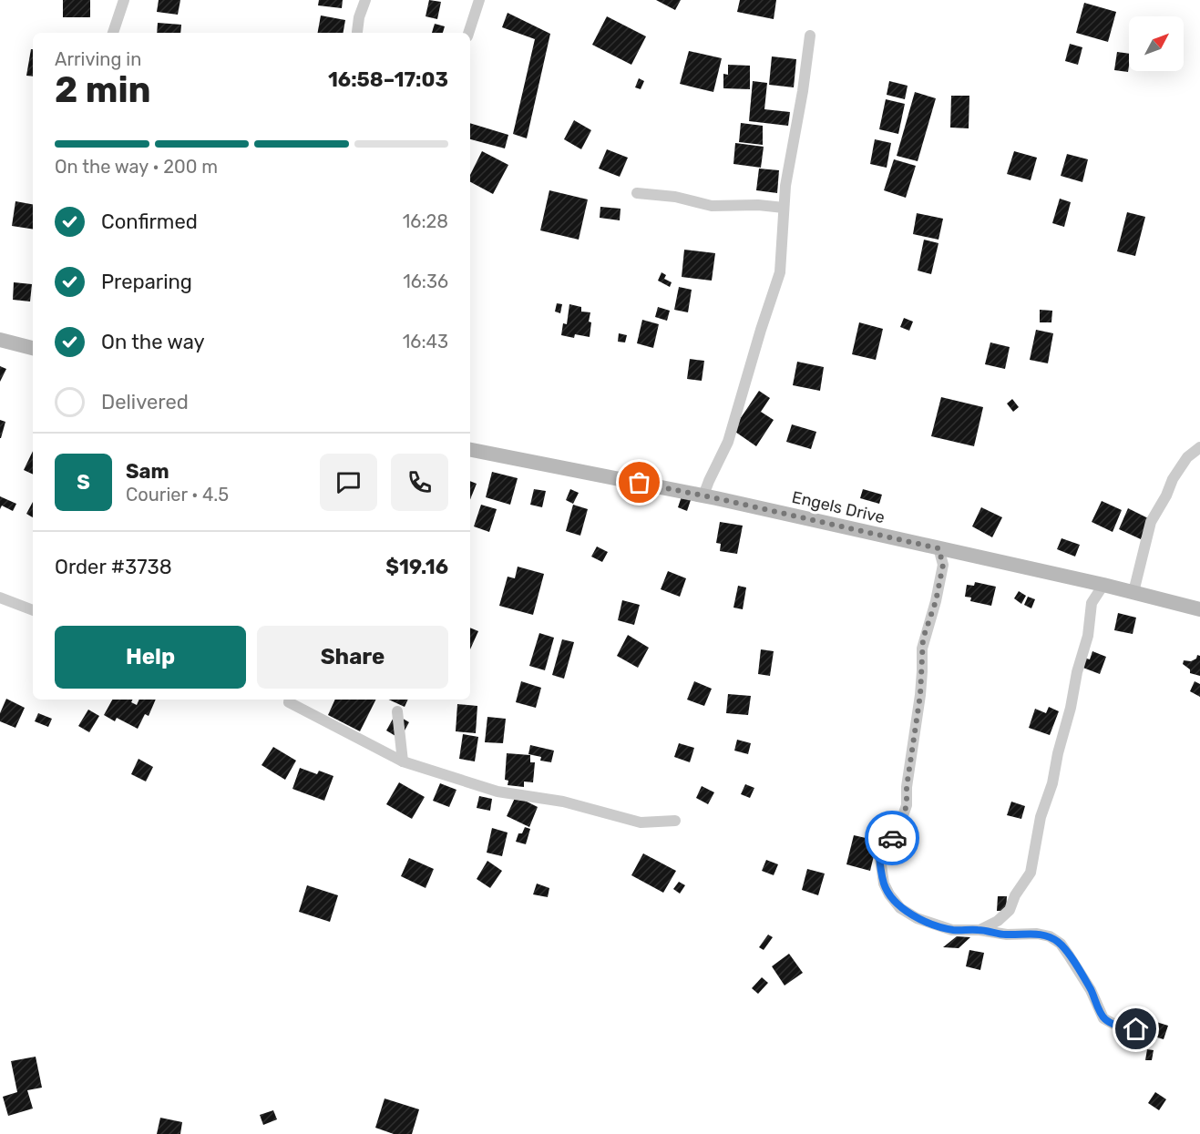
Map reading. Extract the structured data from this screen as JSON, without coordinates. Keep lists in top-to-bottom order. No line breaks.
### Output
{"streets":{"street":["Engels Drive"]},"north":"top right","page":{"heading":["2 min","Arriving in","16:58–17:03"],"panel":["Sam","Courier · 4.5","Order #3738","$19.16"],"bar":"On the way · 200 m","list":[["Confirmed","16:28"],["Preparing","16:36"],["On the way","16:43"],"Delivered"],"round":"S","buttons":["Help","Share"]}}
